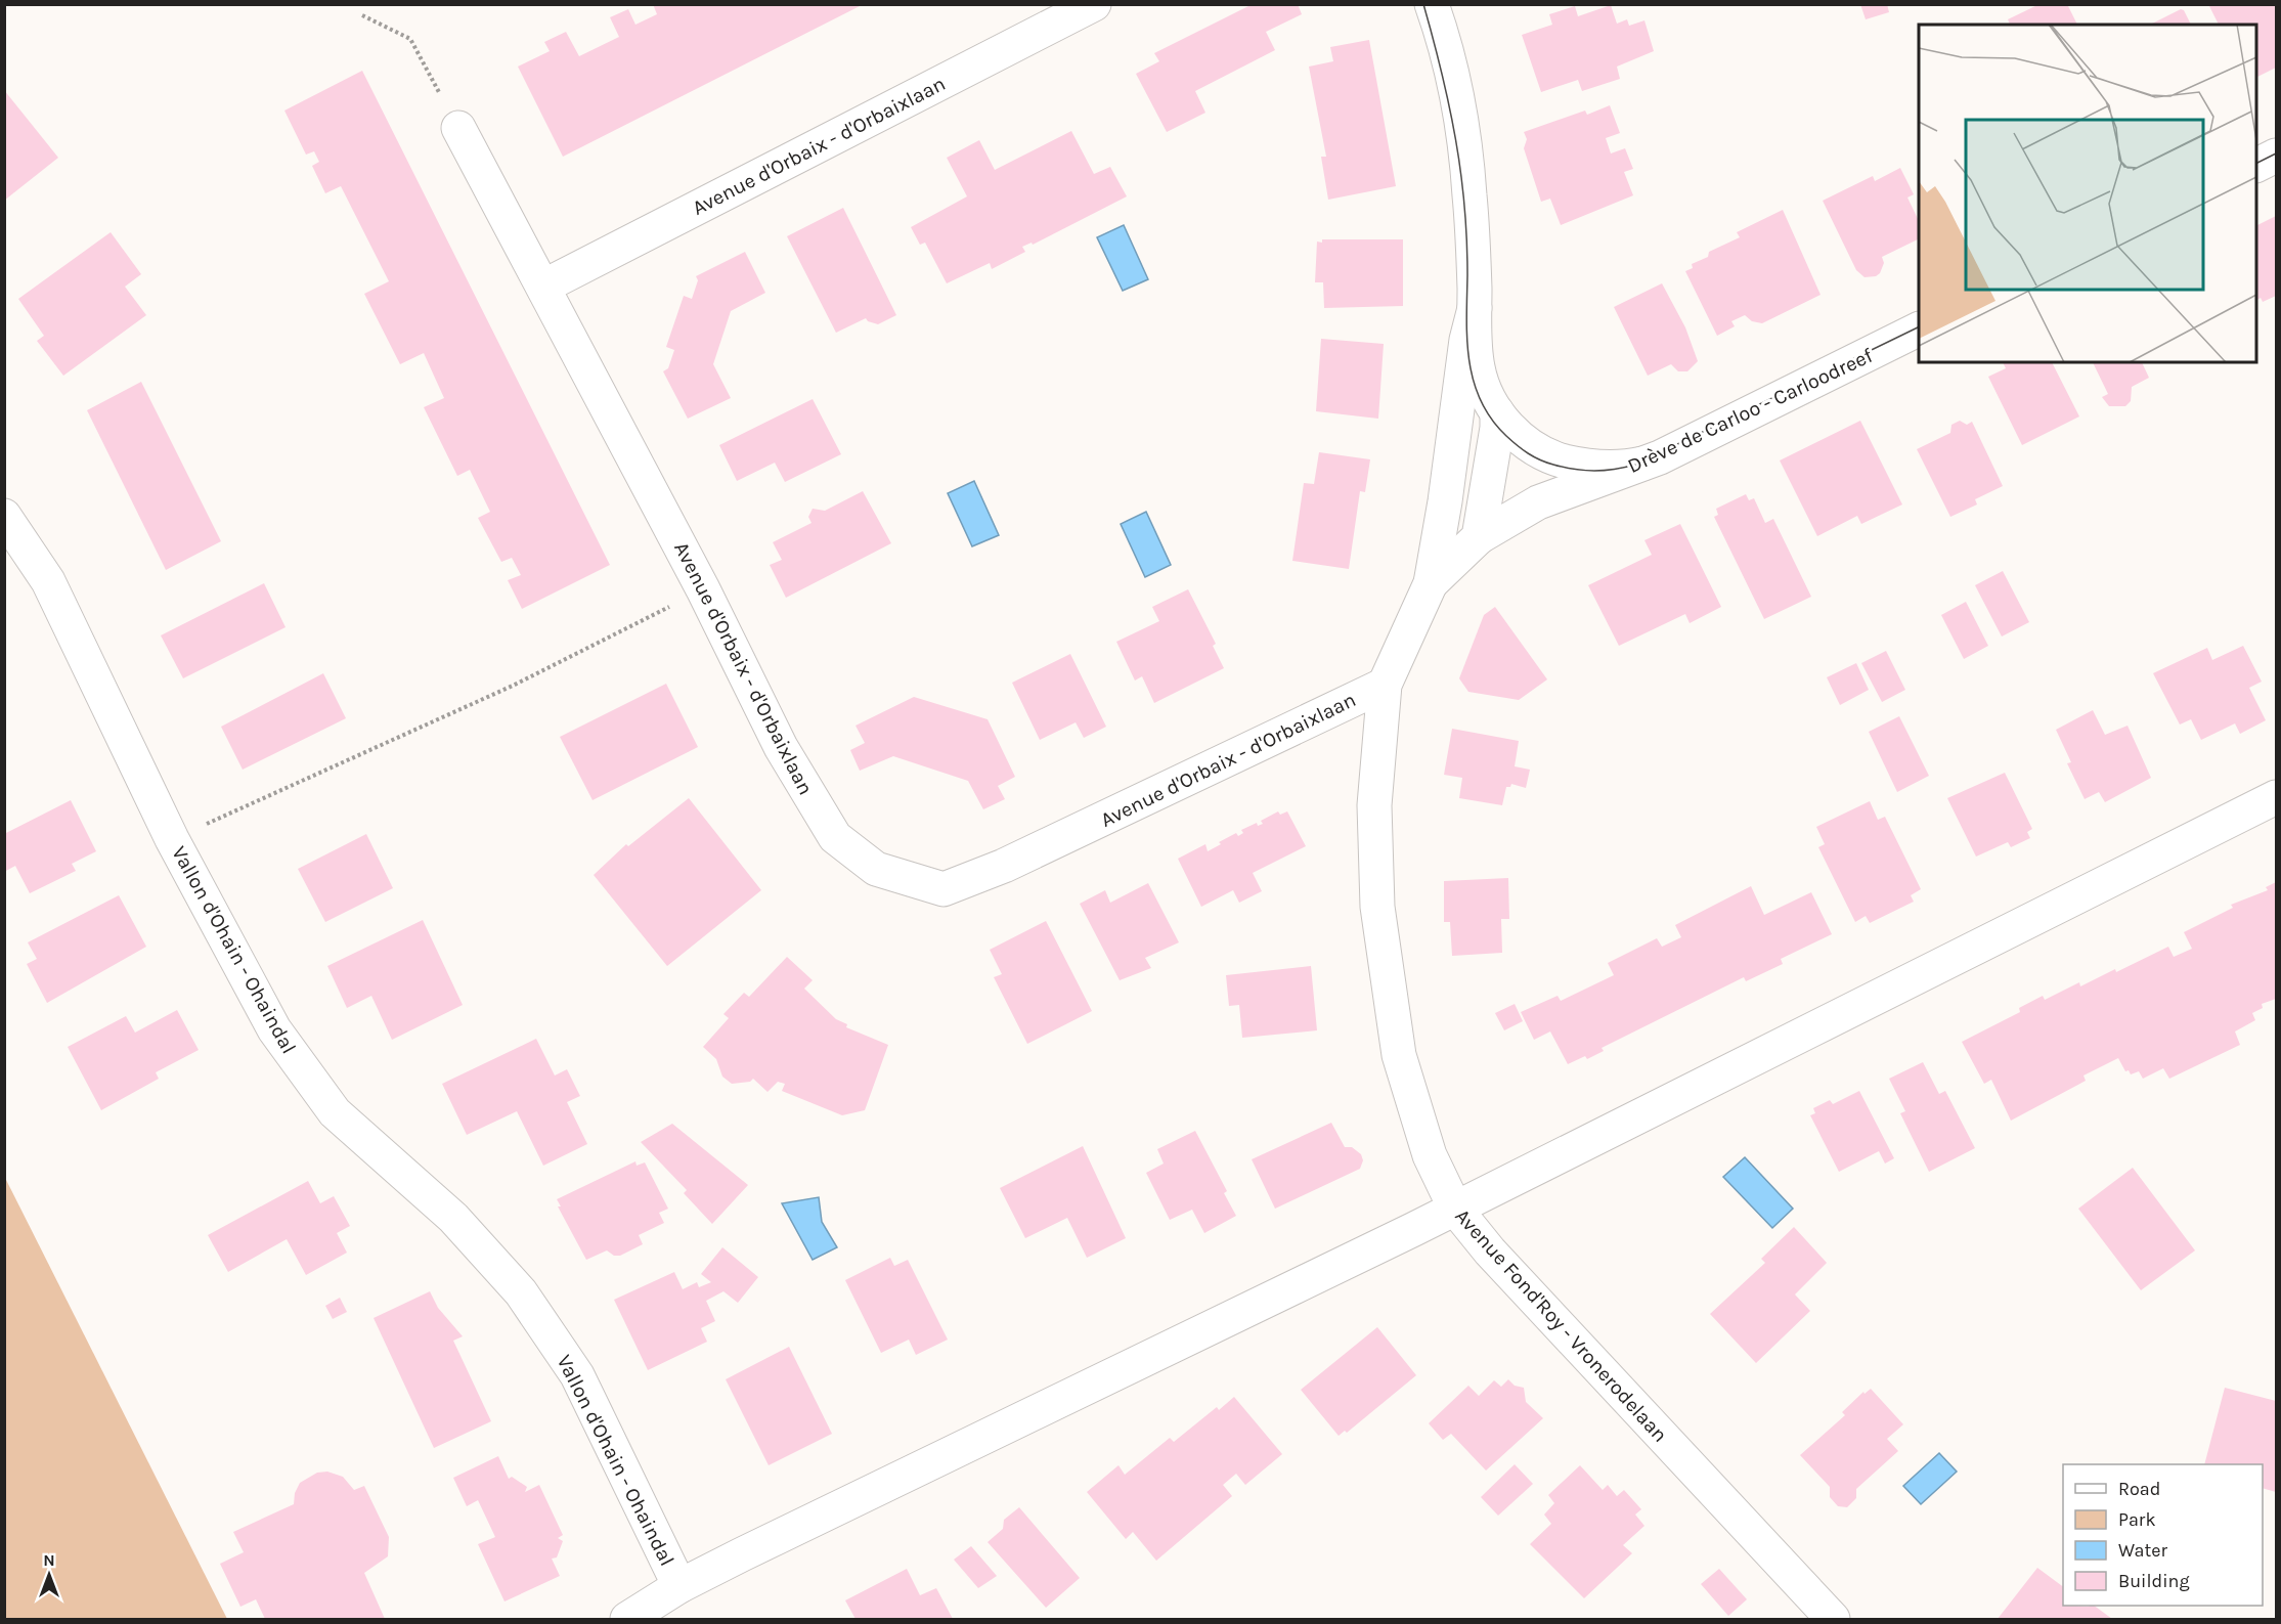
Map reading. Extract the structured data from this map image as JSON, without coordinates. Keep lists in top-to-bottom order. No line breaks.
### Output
{"streets":{"street":["Avenue d'Orbaix - d'Orbaixlaan","Drève de Carloo - Carloodreef","Vallon d'Ohain - Ohaindal","Avenue Fond'Roy - Vronerodelaan"]},"crossings":[["Avenue d'Orbaix - d'Orbaixlaan","Avenue Fond'Roy - Vronerodelaan"],["Drève de Carloo - Carloodreef","Avenue Fond'Roy - Vronerodelaan"]],"legend":["Road","Park","Water","Building"],"north":"top"}
